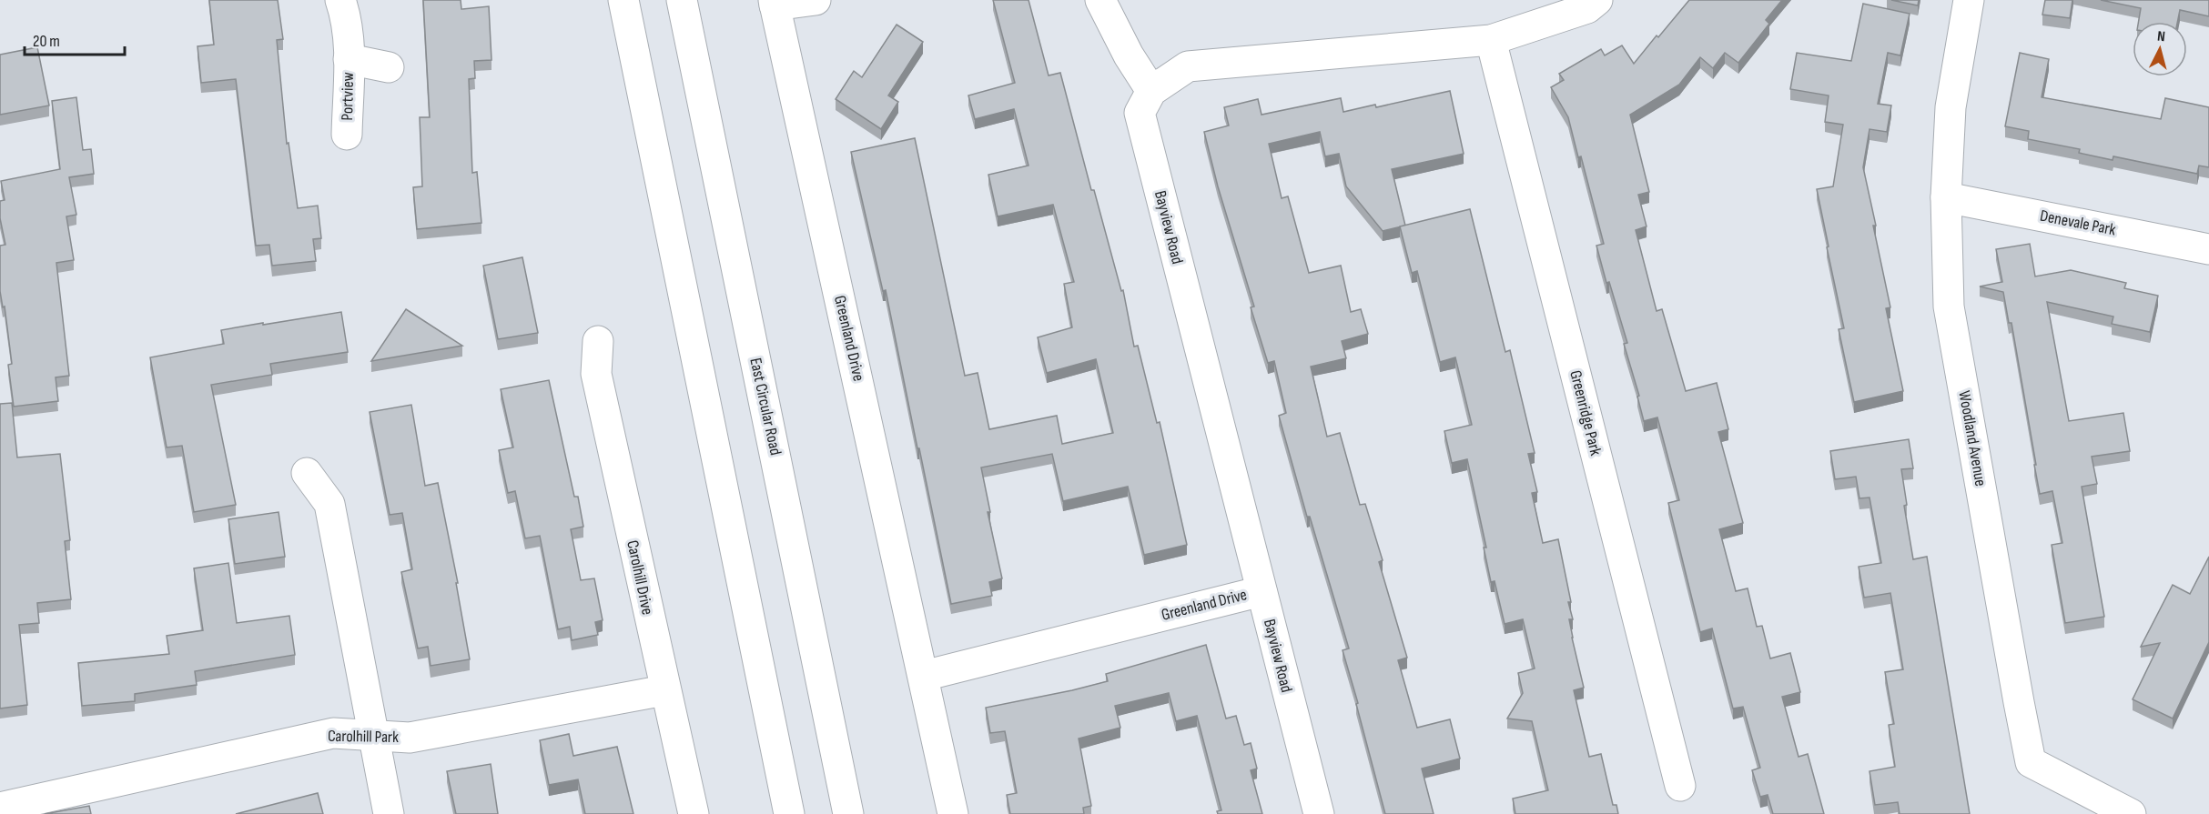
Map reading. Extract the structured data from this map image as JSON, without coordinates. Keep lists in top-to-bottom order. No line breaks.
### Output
{"streets":{"main road":["Portview","Denevale Park","Bayview Road","Greenland Drive","East Circular Road","Greenridge Park","Woodland Avenue","Carolhill Drive","Carolhill Park"]},"crossings":[["Denevale Park","Woodland Avenue"],["Bayview Road","Greenland Drive"],["Carolhill Drive","Carolhill Park"]],"scale_bar":"20 m","north":"top"}
